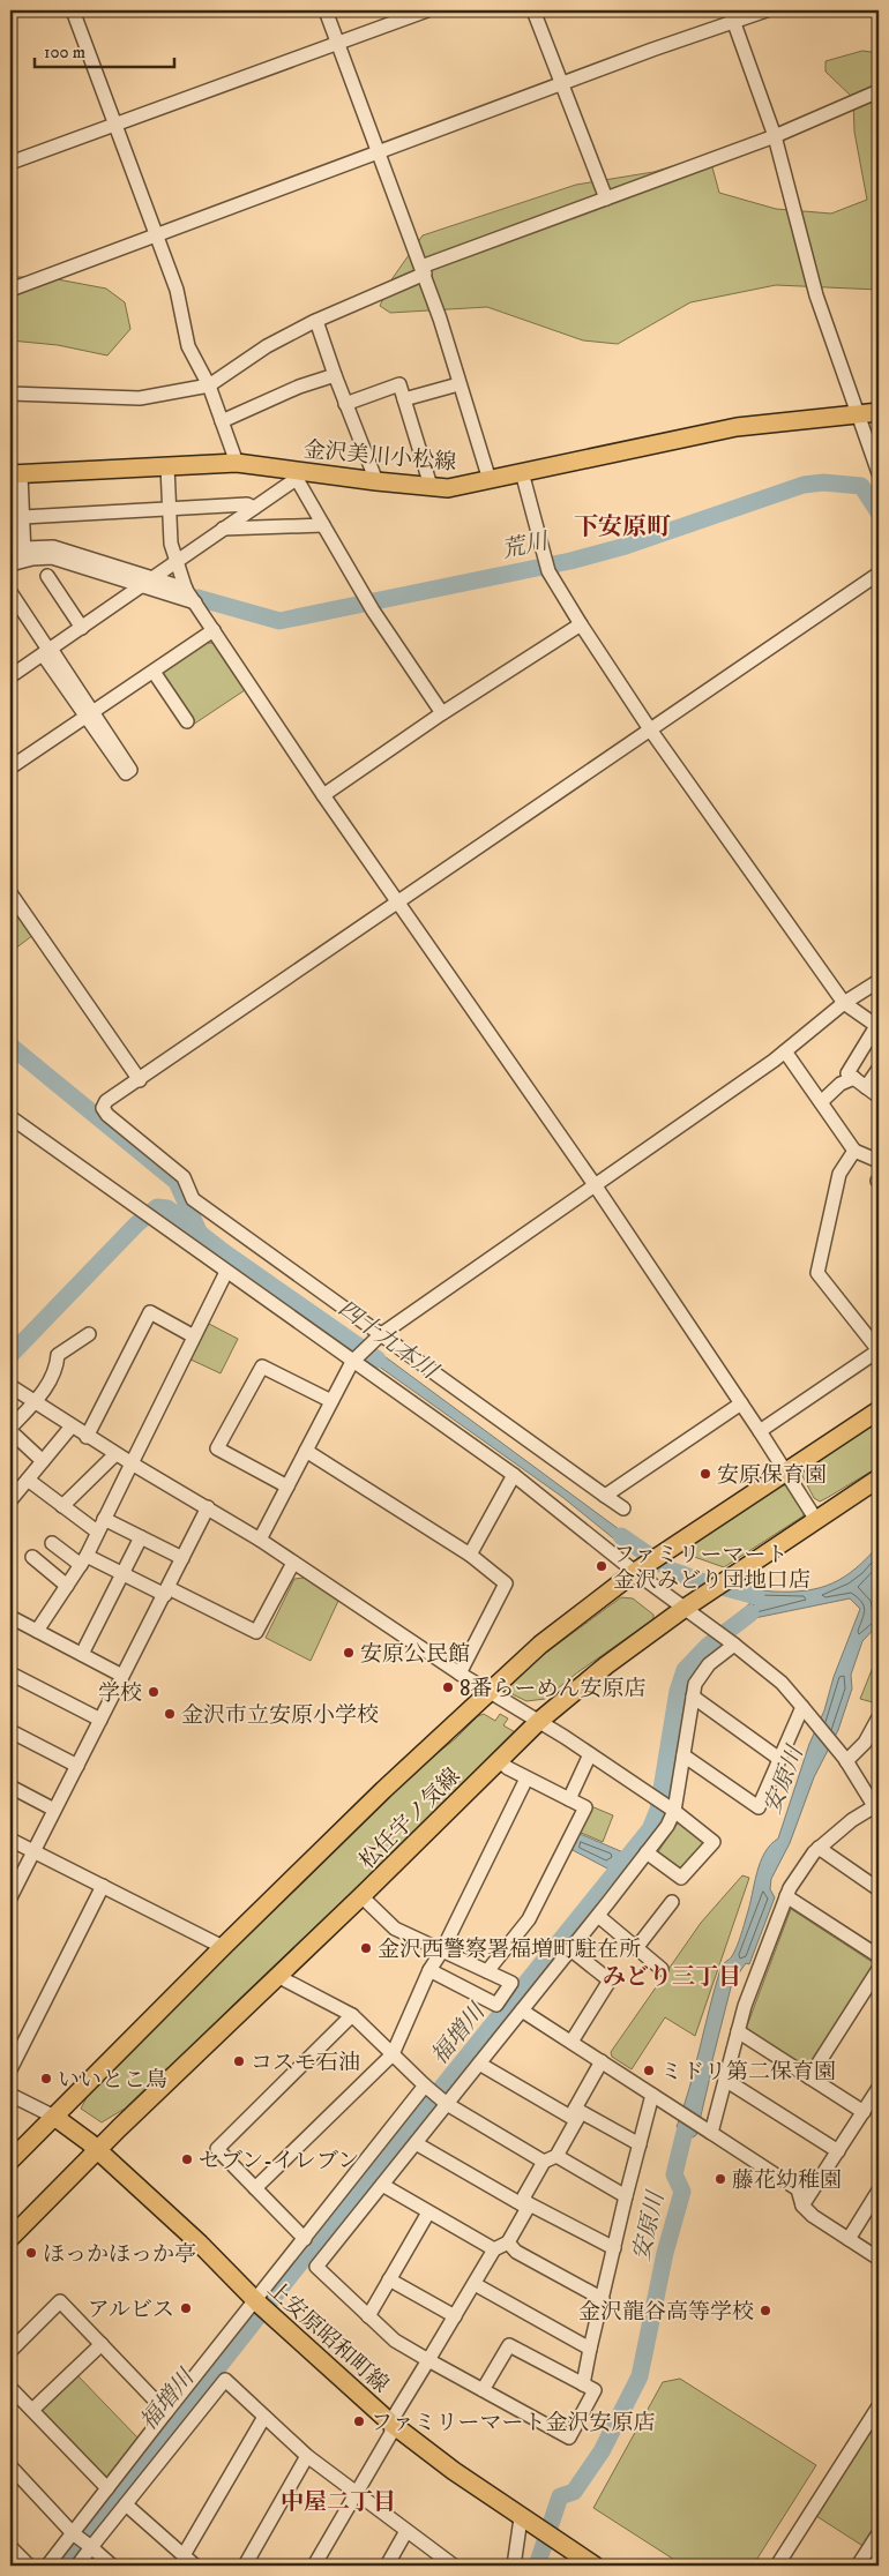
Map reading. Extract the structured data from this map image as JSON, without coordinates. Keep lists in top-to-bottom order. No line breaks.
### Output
{"streets":{"main road":["金沢美川小松線","松任宇ノ気線","上安原昭和町線"]},"crossings":[["松任宇ノ気線","上安原昭和町線"]],"districts":["下安原町","みどり三丁目","中屋二丁目"],"water":["荒川","四十九本川","安原川","福増川"],"places":["安原保育園","ファミリーマート 金沢みどり団地口店","安原公民館","8番らーめん安原店","学校","金沢市立安原小学校","金沢西警察署福増町駐在所","コスモ石油","ミドリ第二保育園","いいとこ鳥","セブン-イレブン","藤花幼稚園","ほっかほっか亭","アルビス","金沢龍谷高等学校","ファミリーマート金沢安原店"],"scale_bar":"100 m"}
